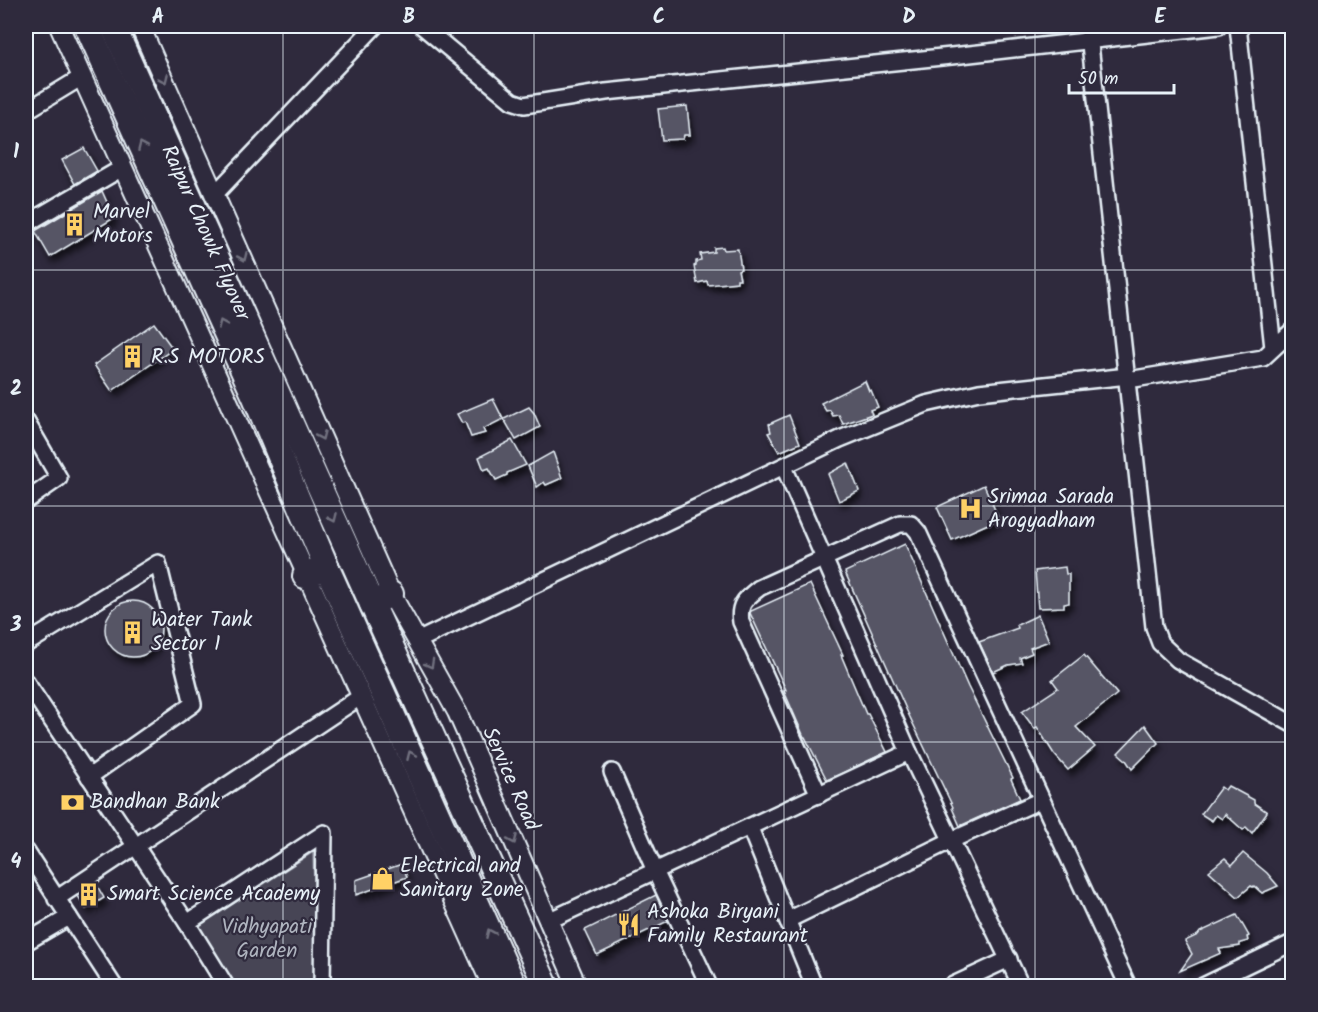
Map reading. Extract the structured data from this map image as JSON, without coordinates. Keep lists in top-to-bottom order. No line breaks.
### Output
{"streets":{"highway":["Raipur Chowk Flyover"],"street":["Service Road"]},"crossings":[["Raipur Chowk Flyover","Service Road"]],"parks":["Vidhyapati Garden"],"places":{"building":["Marvel Motors","R.S MOTORS","Water Tank Sector 1","Smart Science Academy"],"hospital":["Srimaa Sarada Arogyadham"],"bank":["Bandhan Bank"],"shop":["Electrical and Sanitary Zone"],"restaurant":["Ashoka Biryani Family Restaurant"]},"scale_bar":"50 m","grid":{"columns":["A","B","C","D","E"],"rows":["1","2","3","4"]}}
